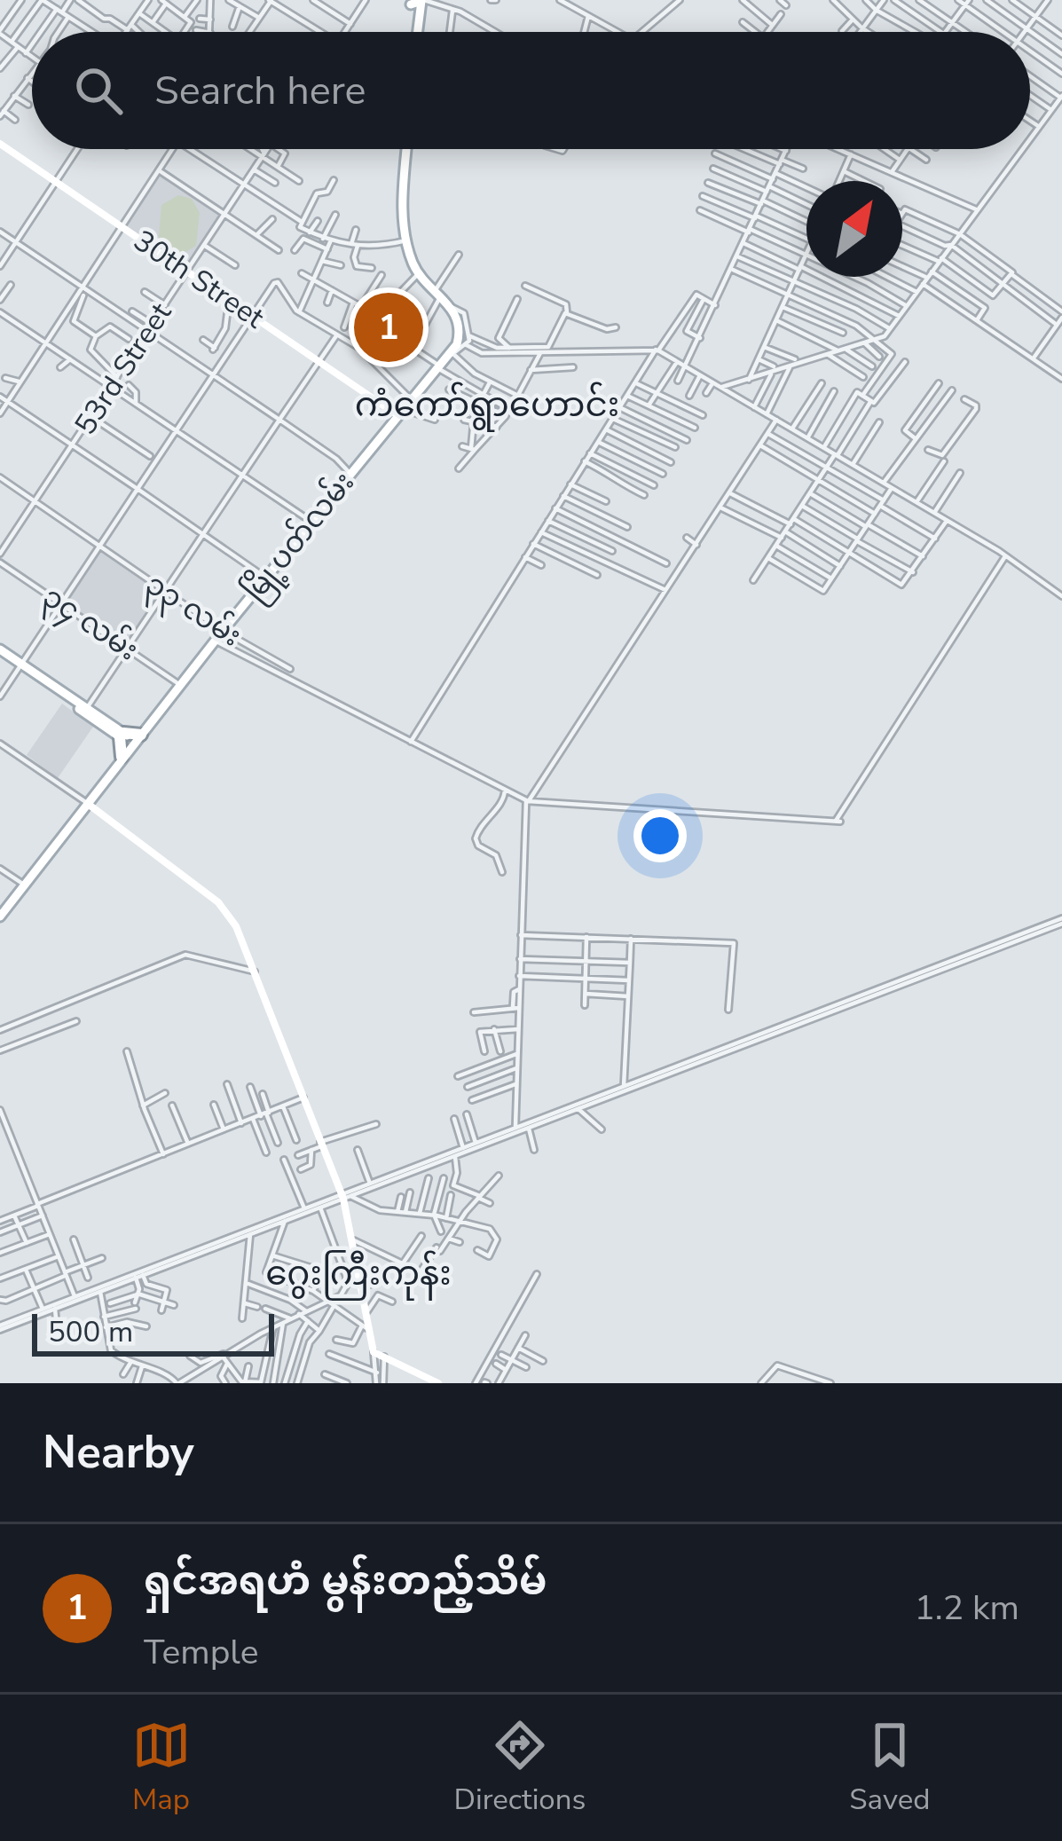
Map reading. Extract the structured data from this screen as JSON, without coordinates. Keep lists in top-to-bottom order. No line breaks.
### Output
{"streets":{"main road":["မြို့ပတ်လမ်း"],"street":["30th Street","53rd Street","၃၃ လမ်း","၃၄ လမ်း"]},"crossings":[["30th Street","53rd Street"],["30th Street","မြို့ပတ်လမ်း"],["53rd Street","၃၃ လမ်း"],["မြို့ပတ်လမ်း","၃၃ လမ်း"],["မြို့ပတ်လမ်း","၃၄ လမ်း"]],"districts":["ကံကော်ရွာဟောင်း","ဂွေးကြီးကုန်း"],"scale_bar":"500 m","north":"top right","page":{"search":"Search here","pins":"1","scale":"500 m","heading":"Nearby","list":[{"mark":"1","name":"ရှင်အရဟံ မွန်းတည့်သိမ်","note":"Temple","value":"1.2 km"}],"nav":["Map","Directions","Saved"]}}
